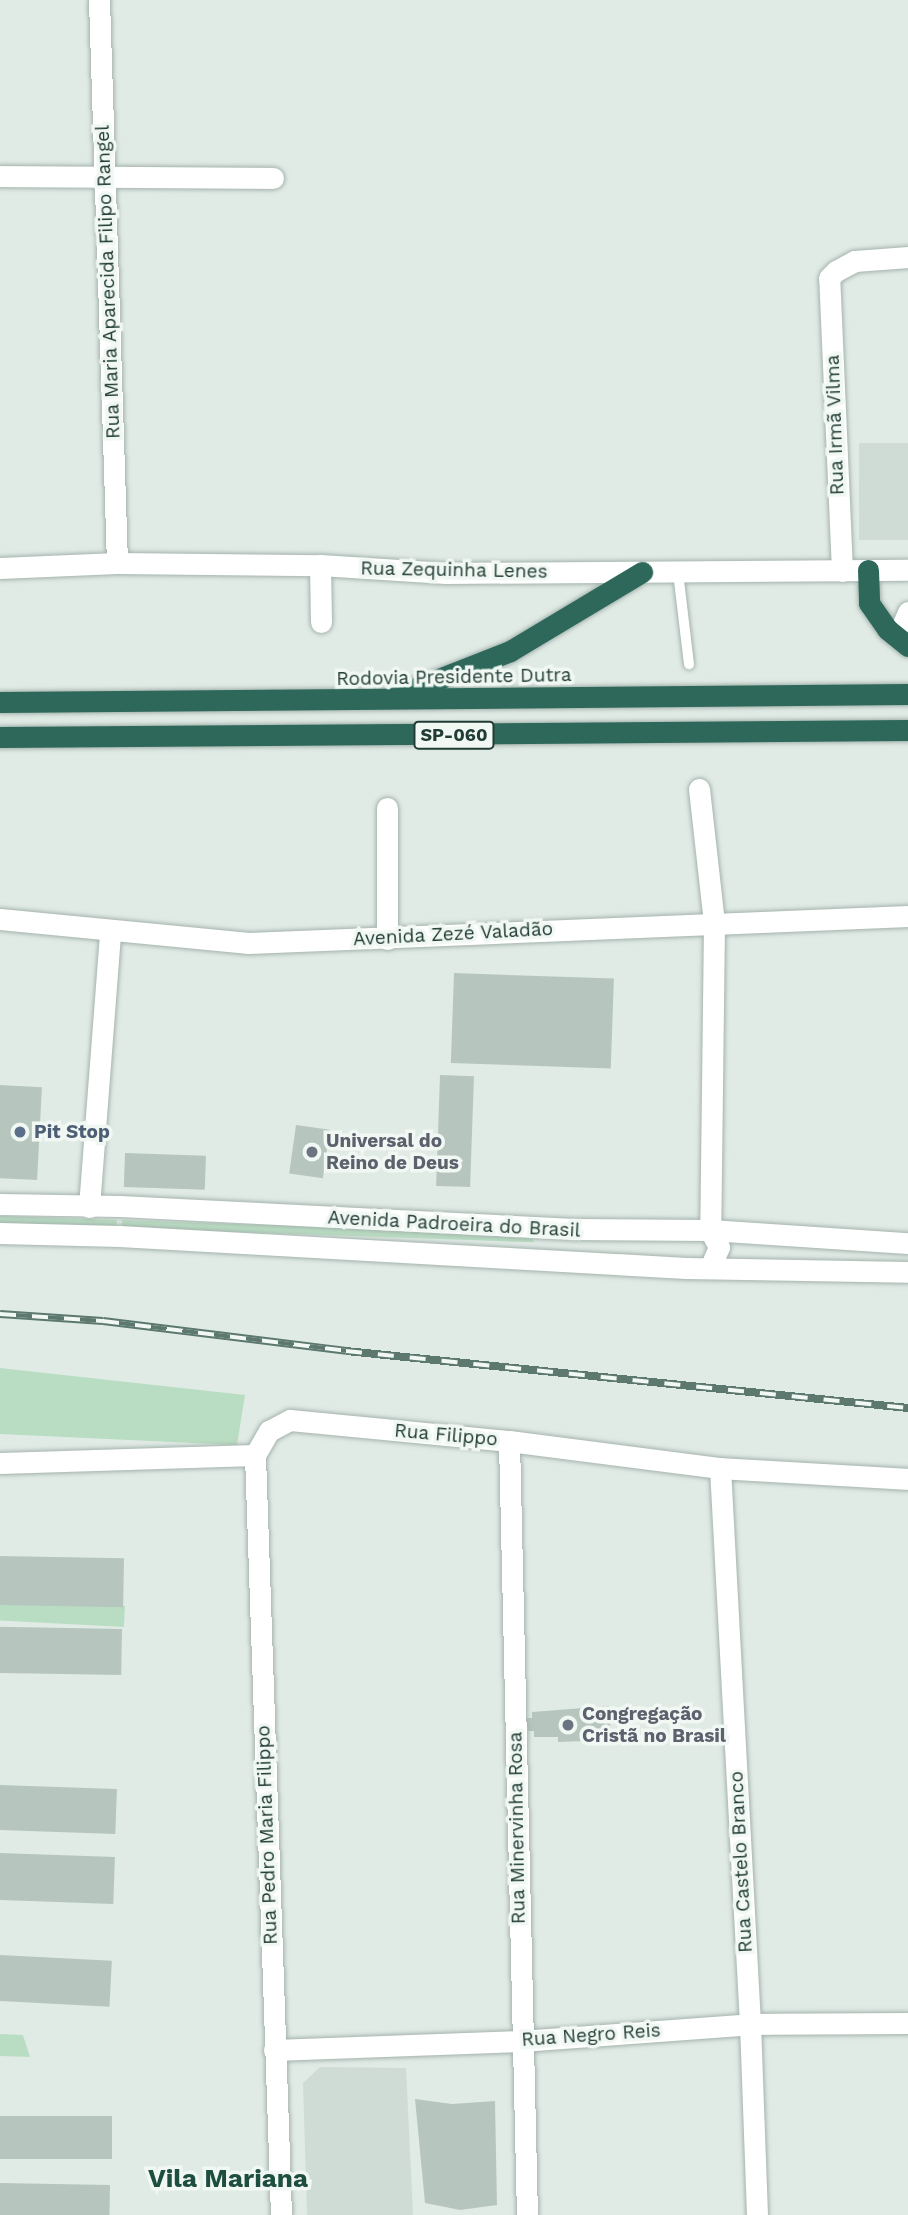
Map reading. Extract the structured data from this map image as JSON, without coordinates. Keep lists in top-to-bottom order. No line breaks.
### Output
{"streets":{"highway":["Rodovia Presidente Dutra","SP-060"],"street":["Rua Maria Aparecida Filipo Rangel","Rua Irmã Vilma","Rua Zequinha Lenes","Avenida Zezé Valadão","Avenida Padroeira do Brasil","Rua Filippo","Rua Minervinha Rosa","Rua Pedro Maria Filippo","Rua Castelo Branco","Rua Negro Reis"]},"crossings":[["Rua Maria Aparecida Filipo Rangel","Rua Zequinha Lenes"],["Rua Irmã Vilma","Rua Zequinha Lenes"],["Rua Filippo","Rua Minervinha Rosa"],["Rua Filippo","Rua Pedro Maria Filippo"],["Rua Filippo","Rua Castelo Branco"],["Rua Minervinha Rosa","Rua Negro Reis"],["Rua Pedro Maria Filippo","Rua Negro Reis"],["Rua Castelo Branco","Rua Negro Reis"]],"districts":["Vila Mariana"],"places":["Pit Stop","Universal do Reino de Deus","Congregação Cristã no Brasil"]}
